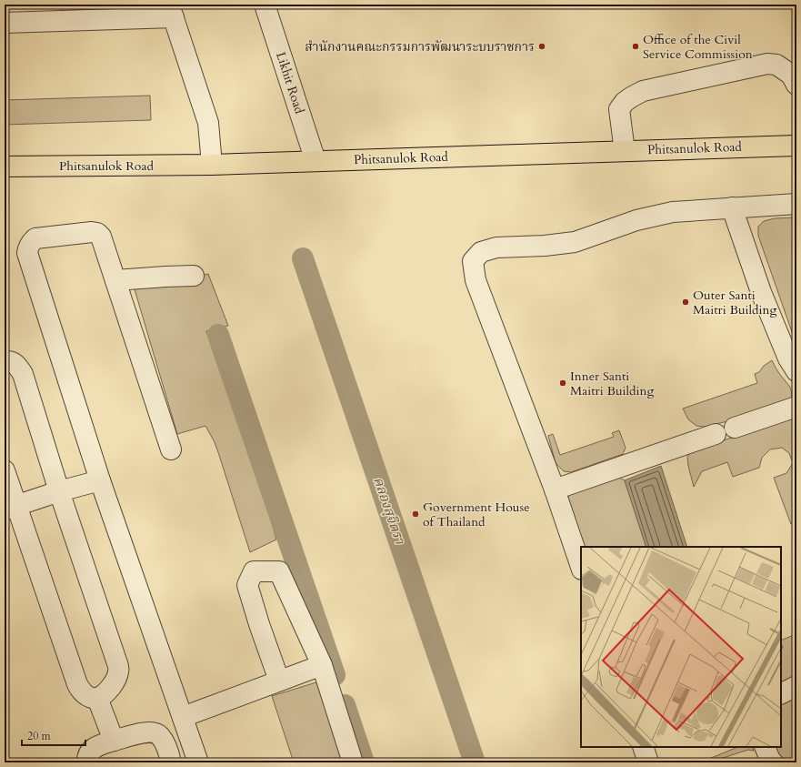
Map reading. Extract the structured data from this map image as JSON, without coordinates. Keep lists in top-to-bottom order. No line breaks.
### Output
{"streets":{"main road":["Phitsanulok Road"],"street":["Likhit Road"]},"crossings":[["Likhit Road","Phitsanulok Road"]],"water":["คลองสุจิตรา"],"places":["สำนักงานคณะกรรมการพัฒนาระบบราชการ","Office of the Civil Service Commission","Outer Santi Maitri Building","Inner Santi Maitri Building","Government House of Thailand"],"scale_bar":"20 m"}
